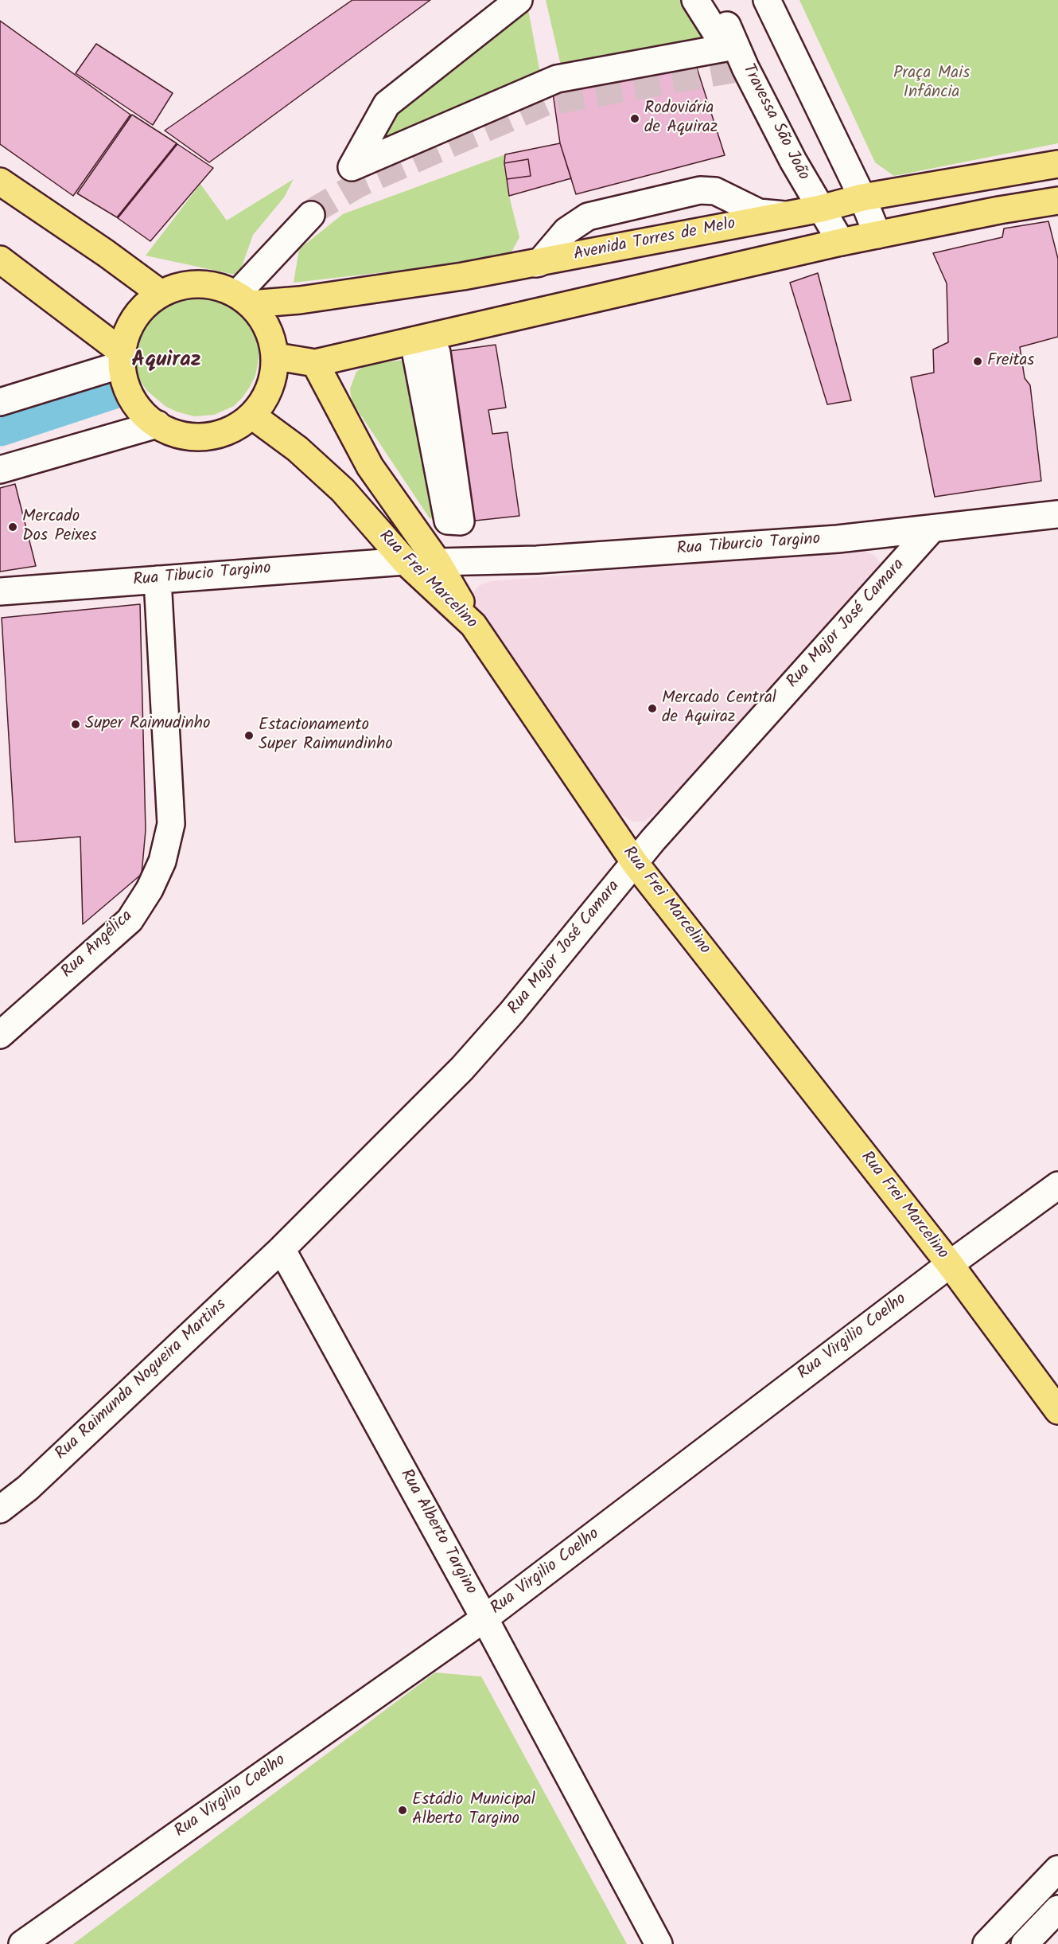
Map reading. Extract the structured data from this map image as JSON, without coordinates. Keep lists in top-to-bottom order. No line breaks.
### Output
{"streets":{"main road":["Avenida Torres de Melo","Rua Frei Marcelino"],"street":["Travessa São João","Rua Tiburcio Targino","Rua Tibucio Targino","Rua Major José Camara","Rua Angélica","Rua Virgilio Coelho","Rua Raimunda Nogueira Martins","Rua Alberto Targino"]},"crossings":[["Travessa São João","Avenida Torres de Melo"],["Avenida Torres de Melo","Rua Frei Marcelino"],["Rua Tiburcio Targino","Rua Major José Camara"],["Rua Tibucio Targino","Rua Frei Marcelino"],["Rua Tibucio Targino","Rua Angélica"],["Rua Frei Marcelino","Rua Major José Camara"],["Rua Frei Marcelino","Rua Virgilio Coelho"],["Rua Major José Camara","Rua Raimunda Nogueira Martins"],["Rua Major José Camara","Rua Alberto Targino"],["Rua Virgilio Coelho","Rua Alberto Targino"],["Rua Raimunda Nogueira Martins","Rua Alberto Targino"]],"districts":["Aquiraz"],"parks":["Praça Mais Infância"],"places":["Rodoviária de Aquiraz","Freitas","Mercado Dos Peixes","Mercado Central de Aquiraz","Super Raimudinho","Estacionamento Super Raimundinho","Estádio Municipal Alberto Targino"]}
